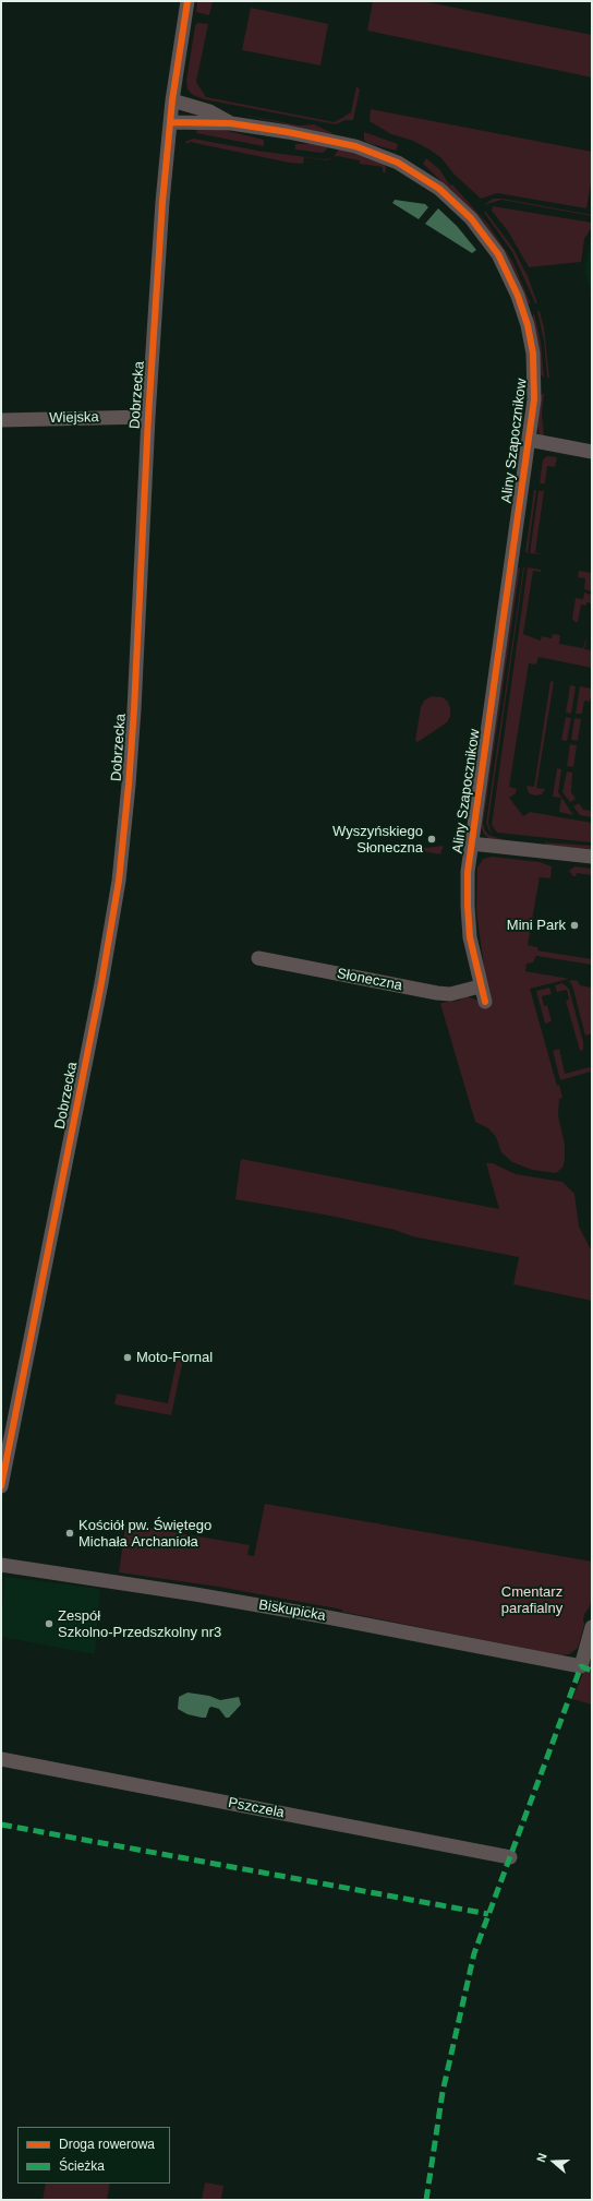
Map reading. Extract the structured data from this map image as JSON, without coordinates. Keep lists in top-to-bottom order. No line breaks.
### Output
{"streets":{"street":["Dobrzecka","Wiejska","Aliny Szapocznikow","Słoneczna","Biskupicka","Pszczela"]},"crossings":[["Dobrzecka","Wiejska"],["Dobrzecka","Aliny Szapocznikow"],["Aliny Szapocznikow","Słoneczna"]],"parks":["Cmentarz parafialny"],"places":["Wyszyńskiego Słoneczna","Mini Park","Moto-Fornal","Kościół pw. Świętego Michała Archanioła","Zespół Szkolno-Przedszkolny nr3"],"legend":["Droga rowerowa","Ścieżka"],"north":"left"}
